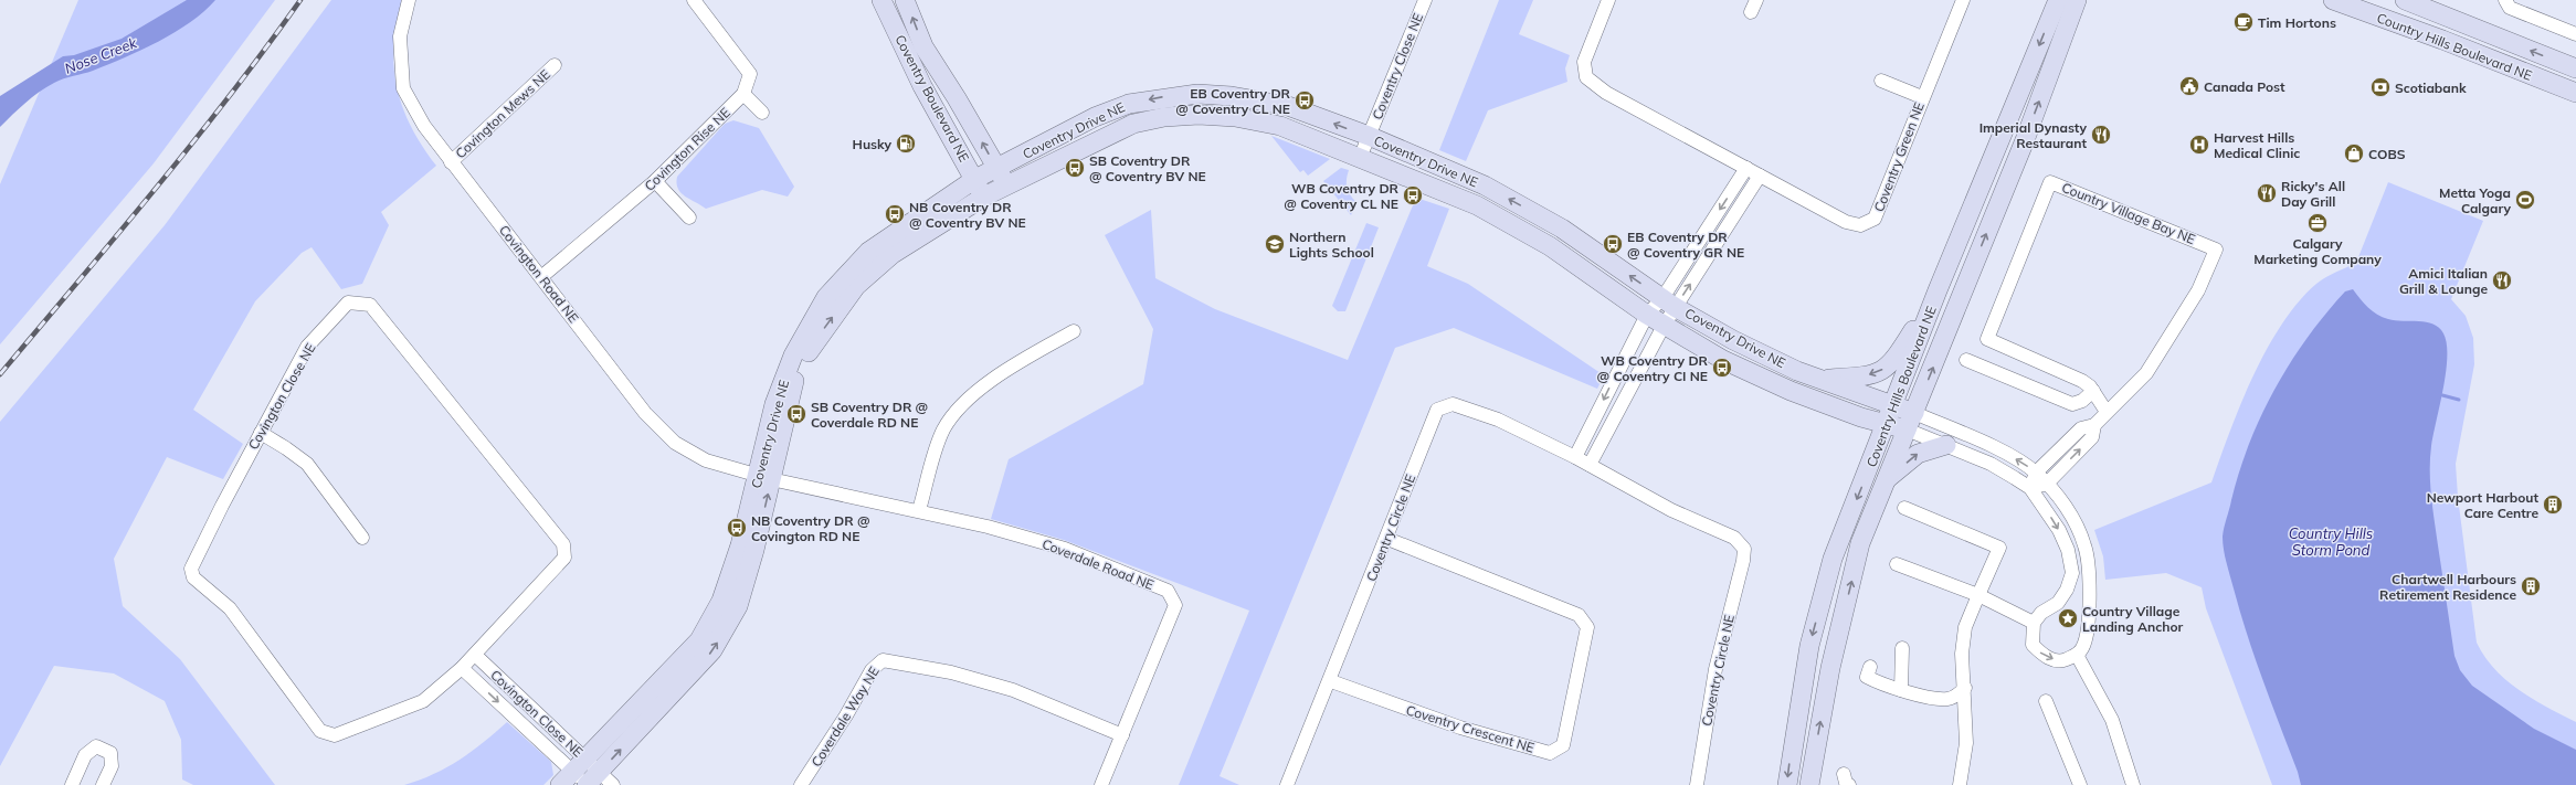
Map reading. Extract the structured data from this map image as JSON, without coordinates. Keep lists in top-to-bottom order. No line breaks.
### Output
{"streets":{"street":["Country Hills Boulevard NE","Coventry Close NE","Coventry Boulevard NE","Covington Mews NE","Coventry Drive NE","Covington Rise NE","Coventry Green NE","Country Village Bay NE","Covington Road NE","Coventry Hills Boulevard NE","Covington Close NE","Coventry Circle NE","Coverdale Road NE","Coverdale Way NE","Coventry Crescent NE"]},"crossings":[["Coventry Close NE","Coventry Drive NE"],["Coventry Boulevard NE","Coventry Drive NE"],["Covington Mews NE","Covington Road NE"],["Coventry Drive NE","Covington Road NE"],["Coventry Drive NE","Coventry Hills Boulevard NE"],["Coventry Drive NE","Covington Close NE"],["Coventry Drive NE","Coverdale Road NE"],["Covington Rise NE","Covington Road NE"],["Covington Road NE","Coverdale Road NE"],["Coventry Circle NE","Coventry Crescent NE"],["Coverdale Road NE","Coverdale Way NE"]],"water":["Nose Creek","Country Hills Storm Pond"],"places":{"cafe":["Tim Hortons"],"public building":["Canada Post"],"bank":["Scotiabank"],"bus stop":["EB Coventry DR @ Coventry CL NE","SB Coventry DR @ Coventry BV NE","WB Coventry DR @ Coventry CL NE","NB Coventry DR @ Coventry BV NE","EB Coventry DR @ Coventry GR NE","WB Coventry DR @ Coventry CI NE","SB Coventry DR @ Coverdale RD NE","NB Coventry DR @ Covington RD NE"],"restaurant":["Imperial Dynasty Restaurant","Ricky's All Day Grill","Amici Italian Grill & Lounge"],"fuel station":["Husky"],"hospital":["Harvest Hills Medical Clinic"],"shop":["COBS"],"sports":["Metta Yoga Calgary"],"office":["Calgary Marketing Company"],"school or university":["Northern Lights School"],"building":["Newport Harbout Care Centre","Chartwell Harbours Retirement Residence"],"place":["Country Village Landing Anchor"]}}
